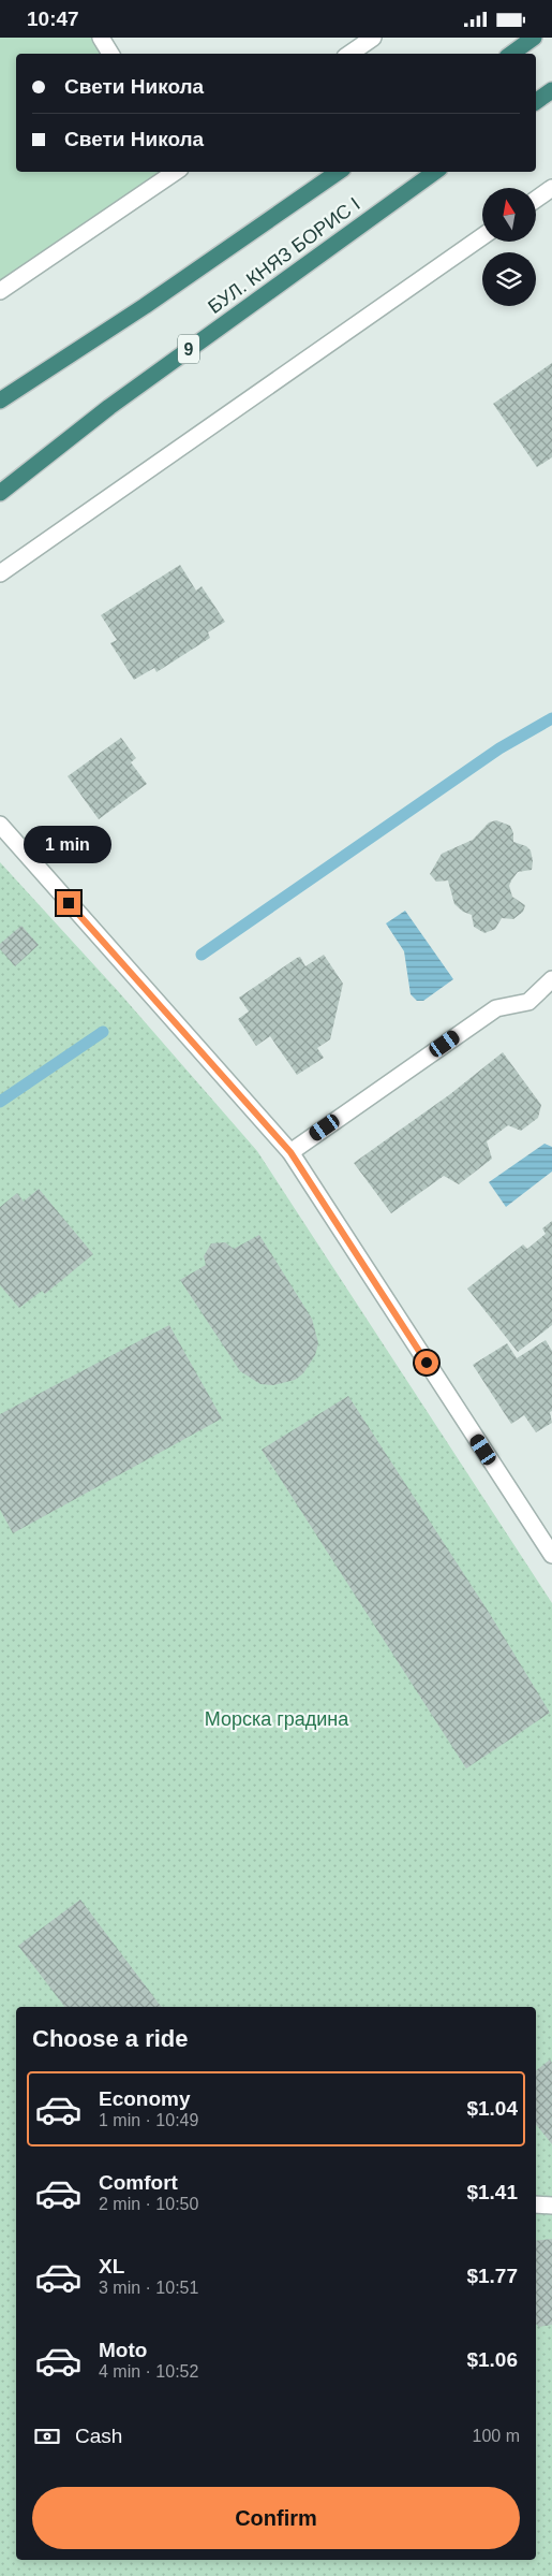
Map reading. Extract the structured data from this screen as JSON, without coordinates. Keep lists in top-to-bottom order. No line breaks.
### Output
{"streets":{"highway":["БУЛ. КНЯЗ БОРИС I","9"]},"parks":["Морска градина"],"north":"top","page":{"status":"10:47","banner":["Свети Никола","Свети Никола"],"bubble":"1 min","heading":"Choose a ride","list":[{"name":"Economy","note":"1 min · 10:49","value":"$1.04"},{"name":"Comfort","note":"2 min · 10:50","value":"$1.41"},{"name":"XL","note":"3 min · 10:51","value":"$1.77"},{"name":"Moto","note":"4 min · 10:52","value":"$1.06"}],"pay":["Cash","100 m"],"buttons":"Confirm"}}
